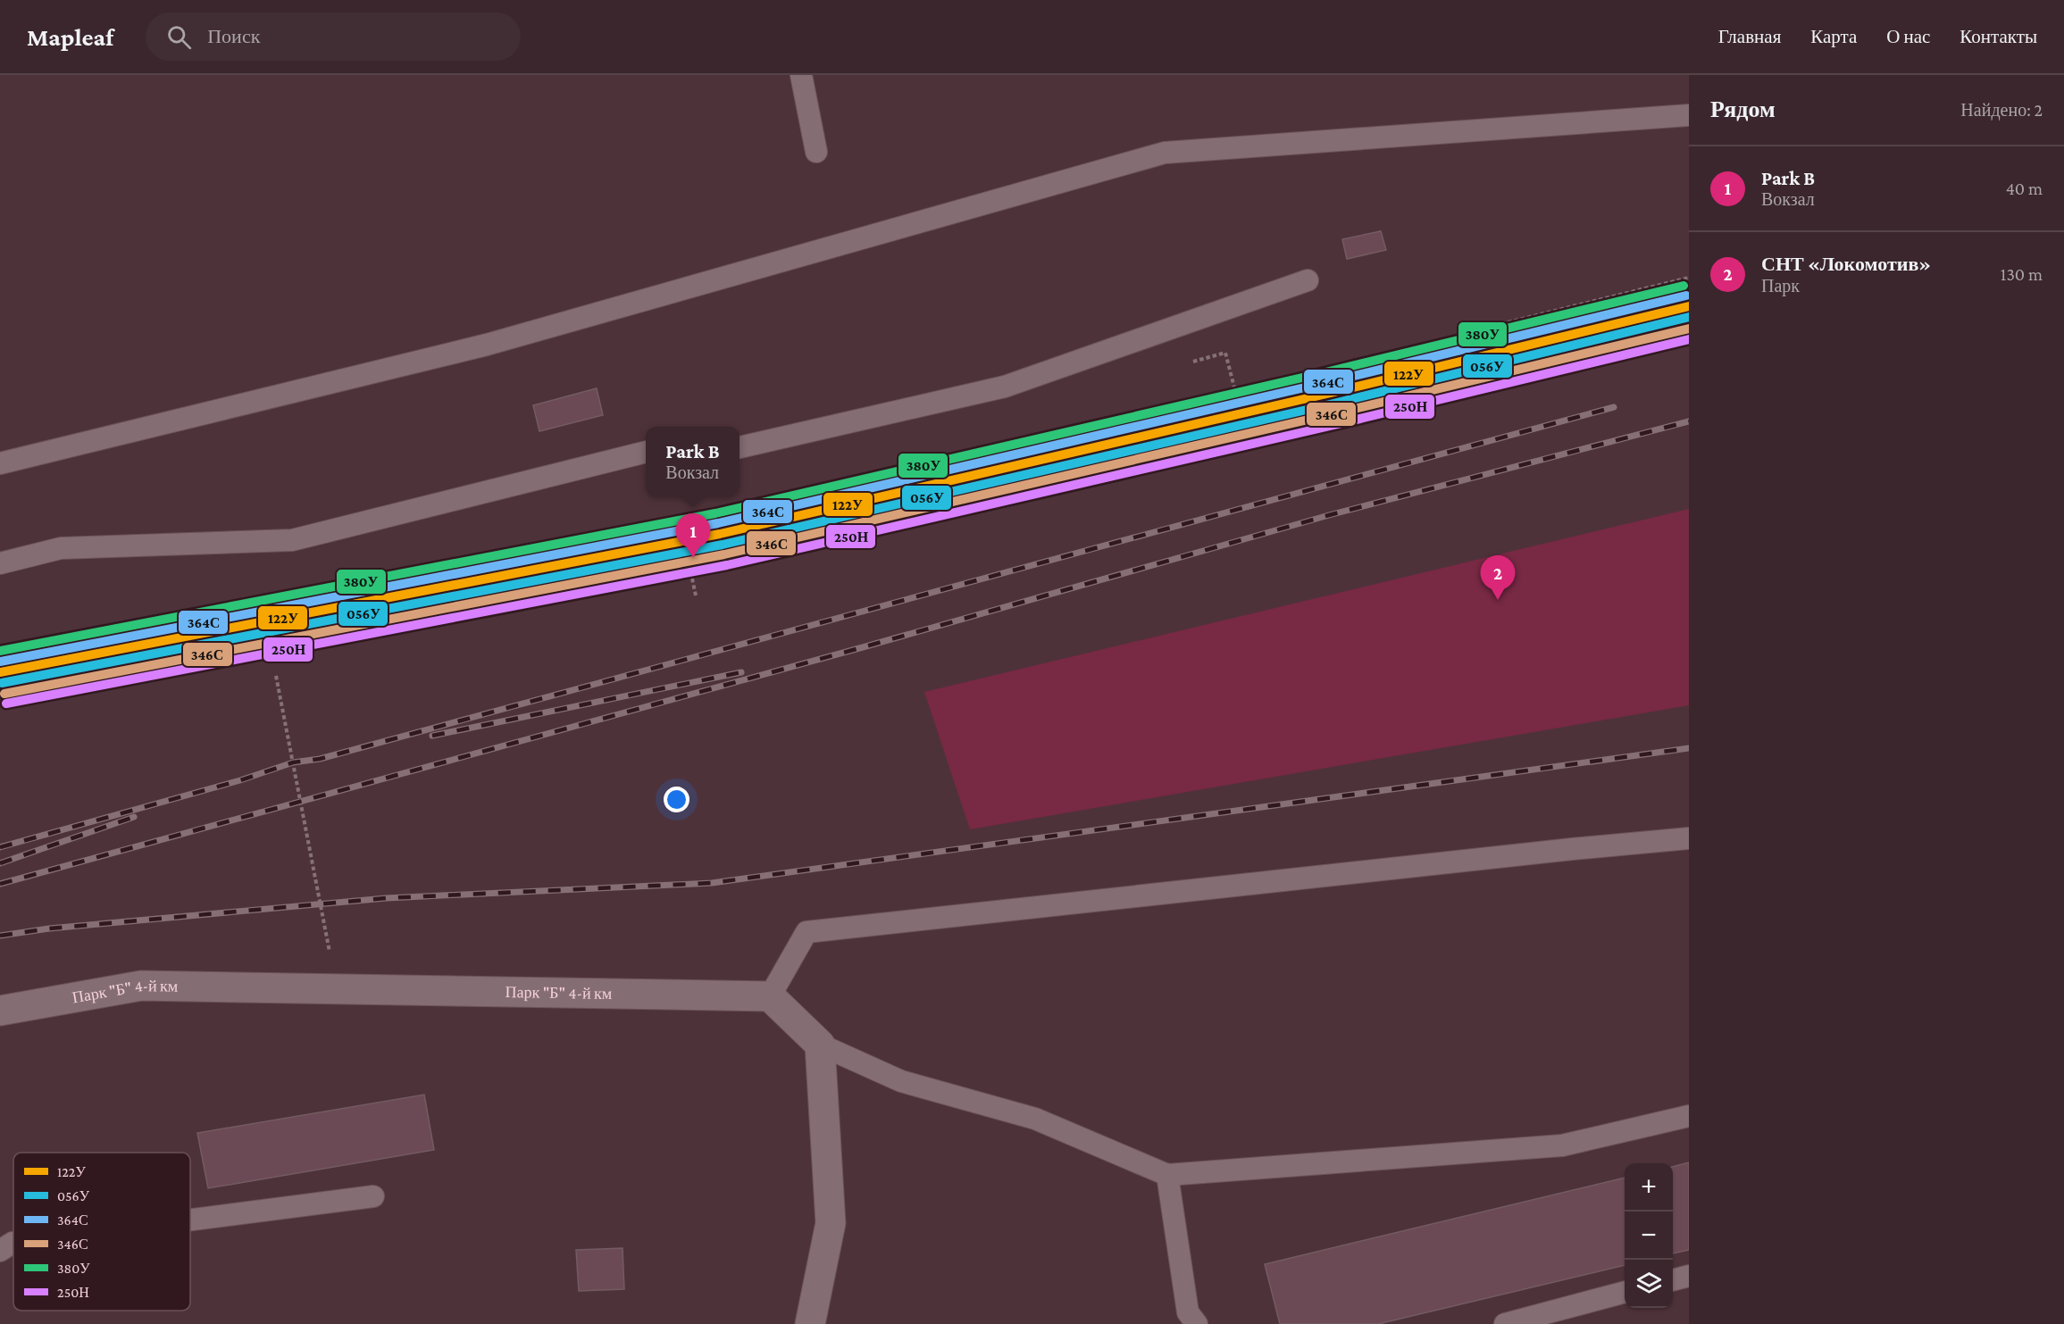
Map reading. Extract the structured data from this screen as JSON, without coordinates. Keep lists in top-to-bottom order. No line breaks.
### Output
{"streets":{"street":["Парк \"Б\" 4-й км"]},"lines":["transit line 380У","transit line 364С","transit line 122У","transit line 056У","transit line 346С","transit line 250Н"],"legend":["122У","056У","364С","346С","380У","250Н"],"page":{"header":"Mapleaf","search":"Поиск","nav":["Главная","Карта","О нас","Контакты"],"heading":["Рядом","Найдено: 2"],"list":[{"mark":"1","name":"Park B","note":"Вокзал","value":"40 m"},{"mark":"2","name":"СНТ «Локомотив»","note":"Парк","value":"130 m"}],"popup":["Park B","Вокзал"],"pins":["1","2"],"map_buttons":["+","−"]}}
